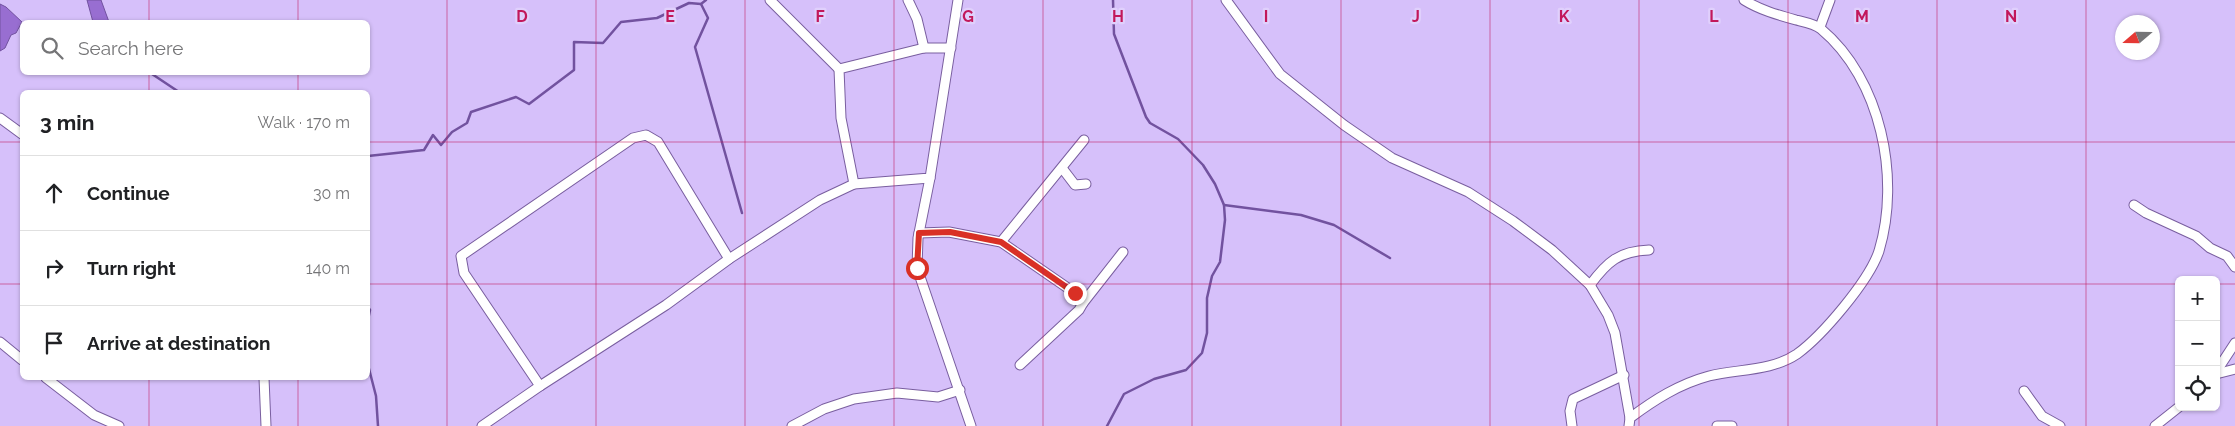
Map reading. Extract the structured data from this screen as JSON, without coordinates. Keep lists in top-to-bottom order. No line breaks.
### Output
{"north":"left","page":{"search":"Search here","heading":["3 min","Walk · 170 m"],"list":[["Continue","30 m"],["Turn right","140 m"],"Arrive at destination"],"map_buttons":["+","−"]},"grid":{"columns":["D","E","F","G","H","I","J","K","L","M","N"]}}
